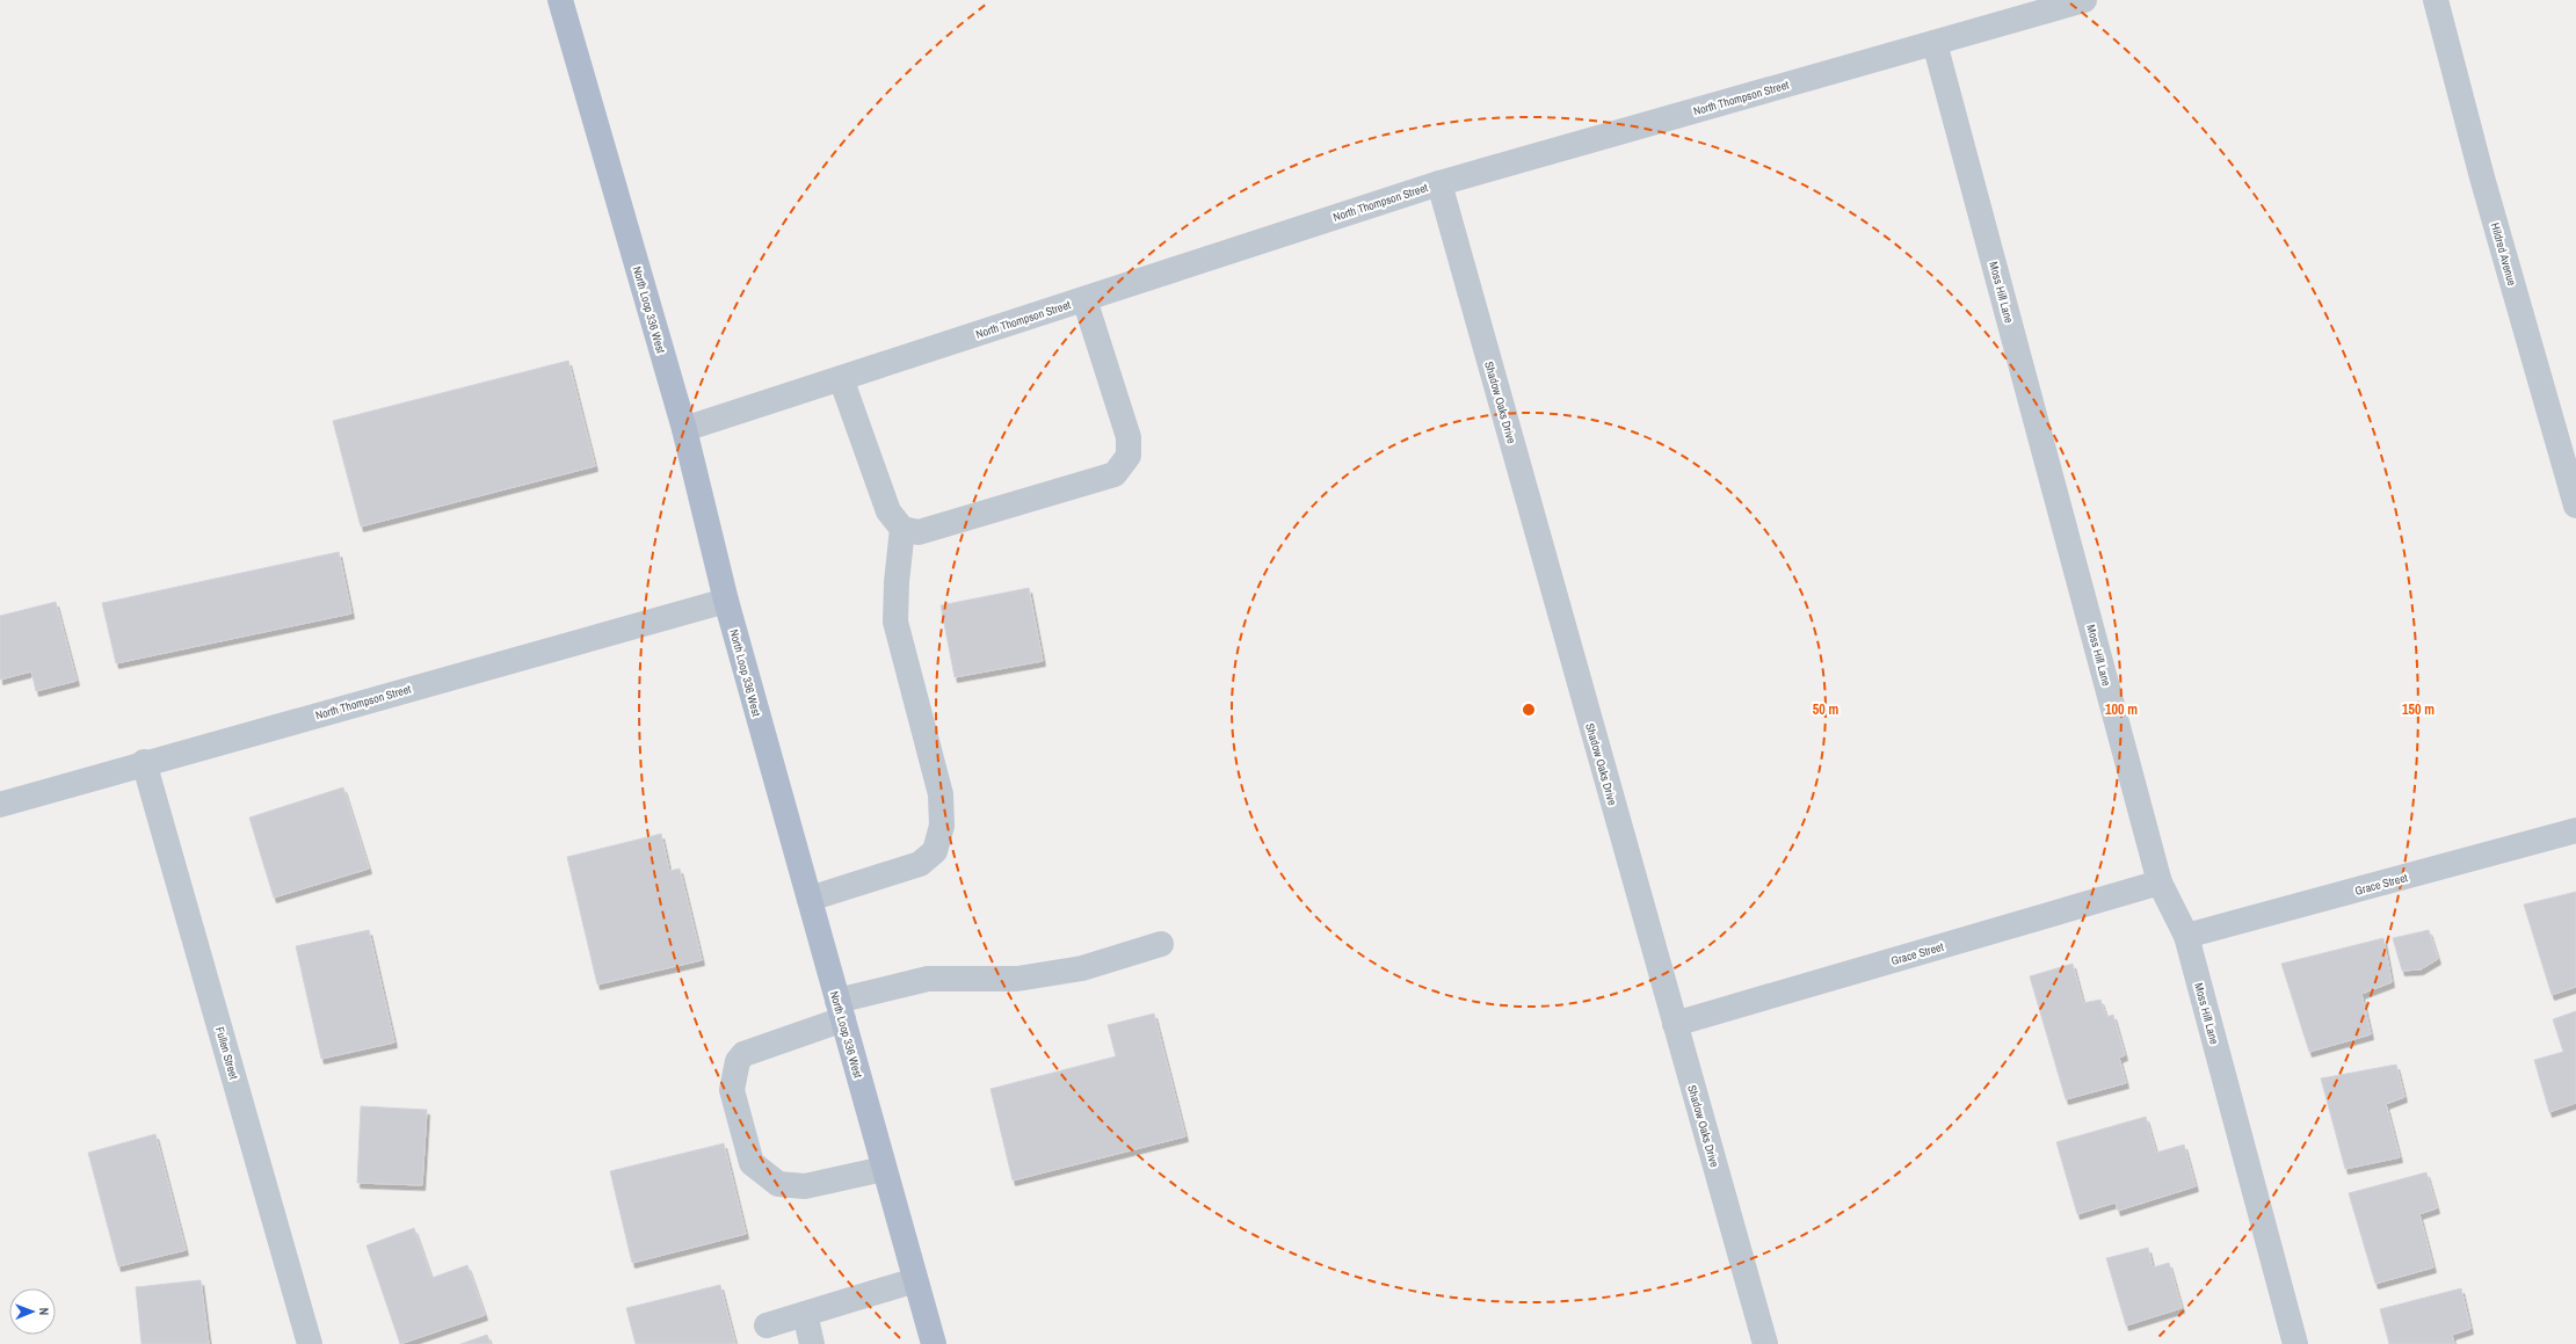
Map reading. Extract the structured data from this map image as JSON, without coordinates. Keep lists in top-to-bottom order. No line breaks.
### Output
{"streets":{"main road":["North Loop 336 West"],"street":["North Thompson Street","Hildred Avenue","Moss Hill Lane","Shadow Oaks Drive","Grace Street","Fullen Street"]},"crossings":[["North Thompson Street","Moss Hill Lane"],["North Thompson Street","North Loop 336 West"],["North Thompson Street","Shadow Oaks Drive"],["North Thompson Street","Fullen Street"],["Moss Hill Lane","Grace Street"],["Shadow Oaks Drive","Grace Street"]],"north":"right","rings":["50 m","100 m","150 m"]}
